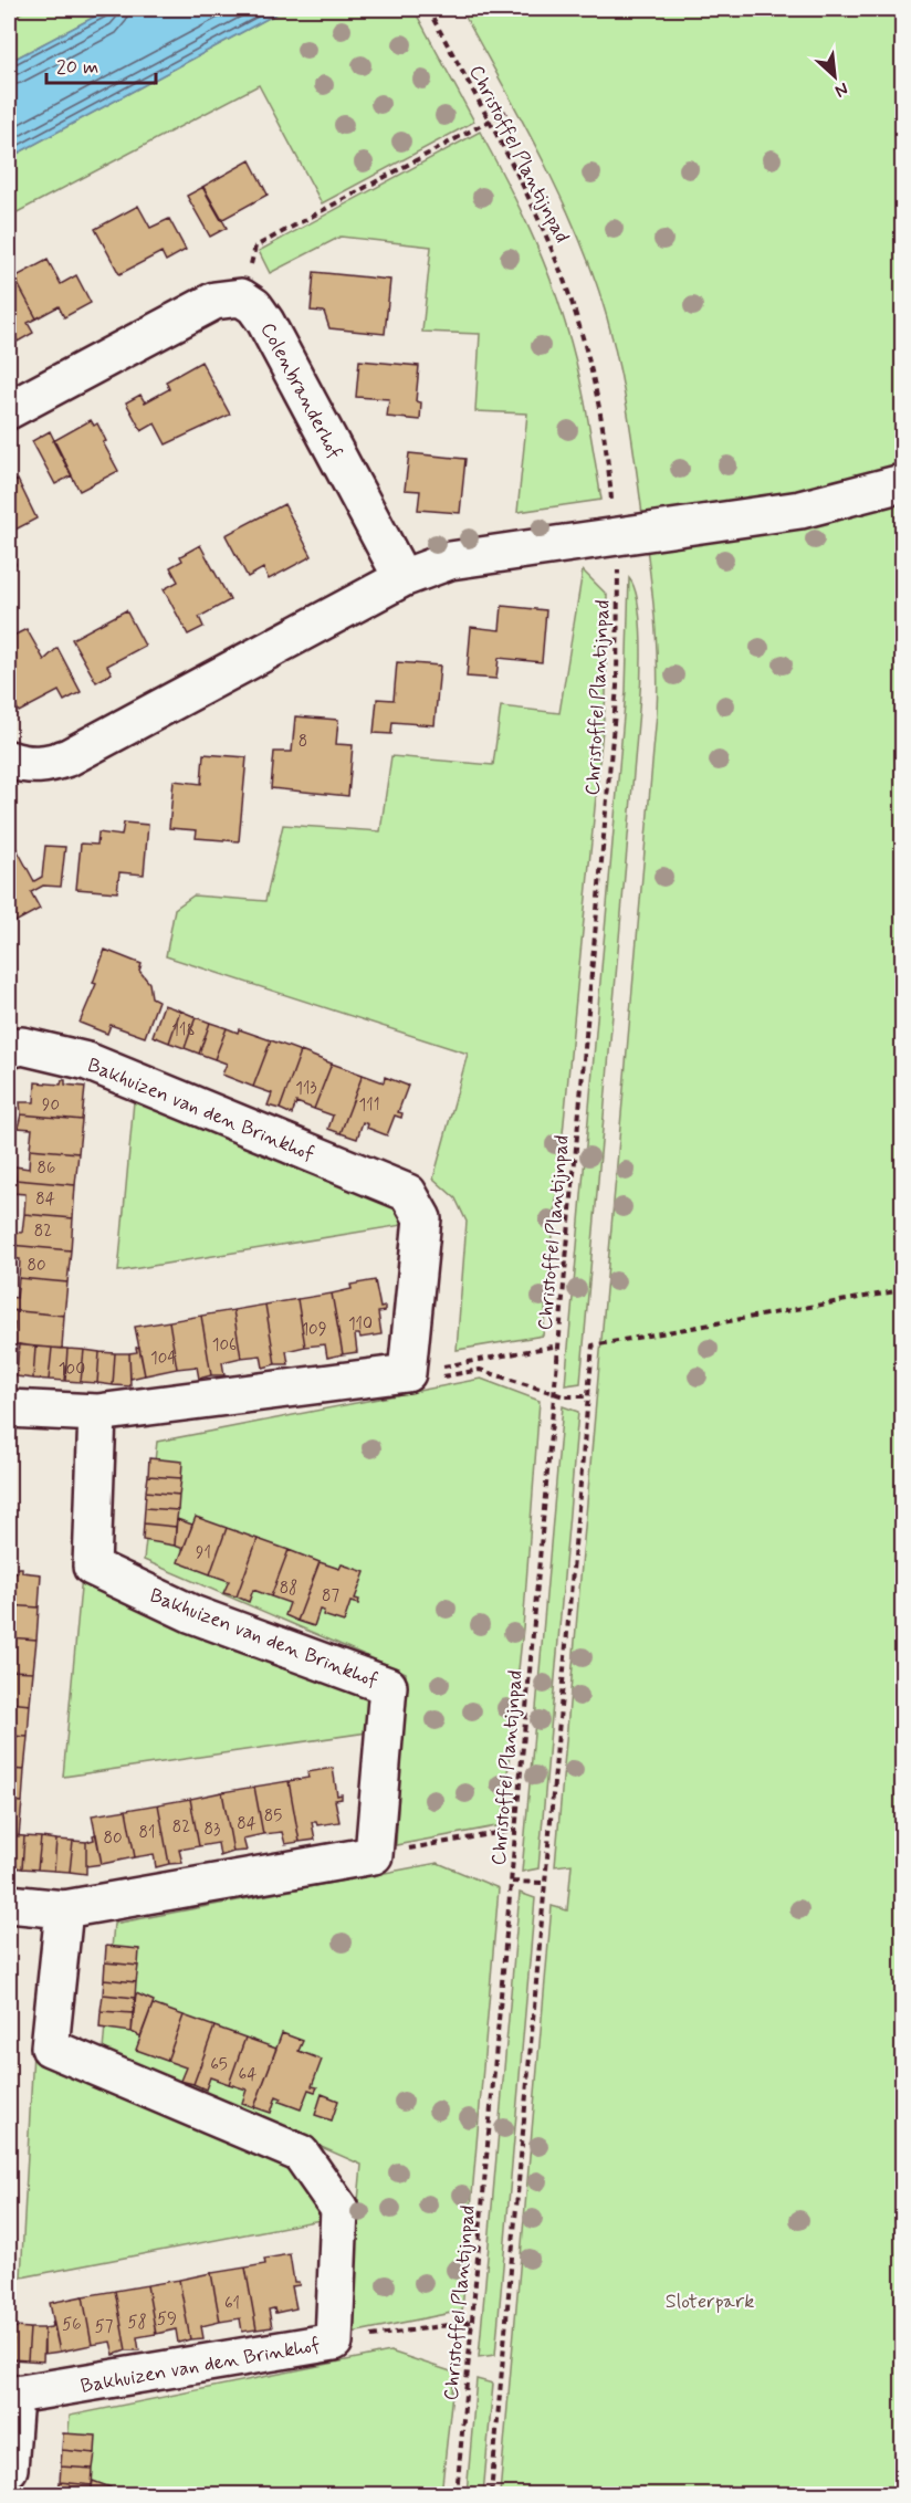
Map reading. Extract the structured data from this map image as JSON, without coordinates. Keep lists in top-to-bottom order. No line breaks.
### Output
{"streets":{"street":["Colenbranderhof","Bakhuizen van den Brinkhof"],"path":["Christoffel Plantijnpad"]},"parks":["Sloterpark"],"house_numbers":["8","118","113","90","111","86","84","82","80","110","109","106","104","100","91","88","87","85","84","82","83","81","80","65","64","61","59","58","56","57"],"scale_bar":"20 m","north":"bottom right"}
